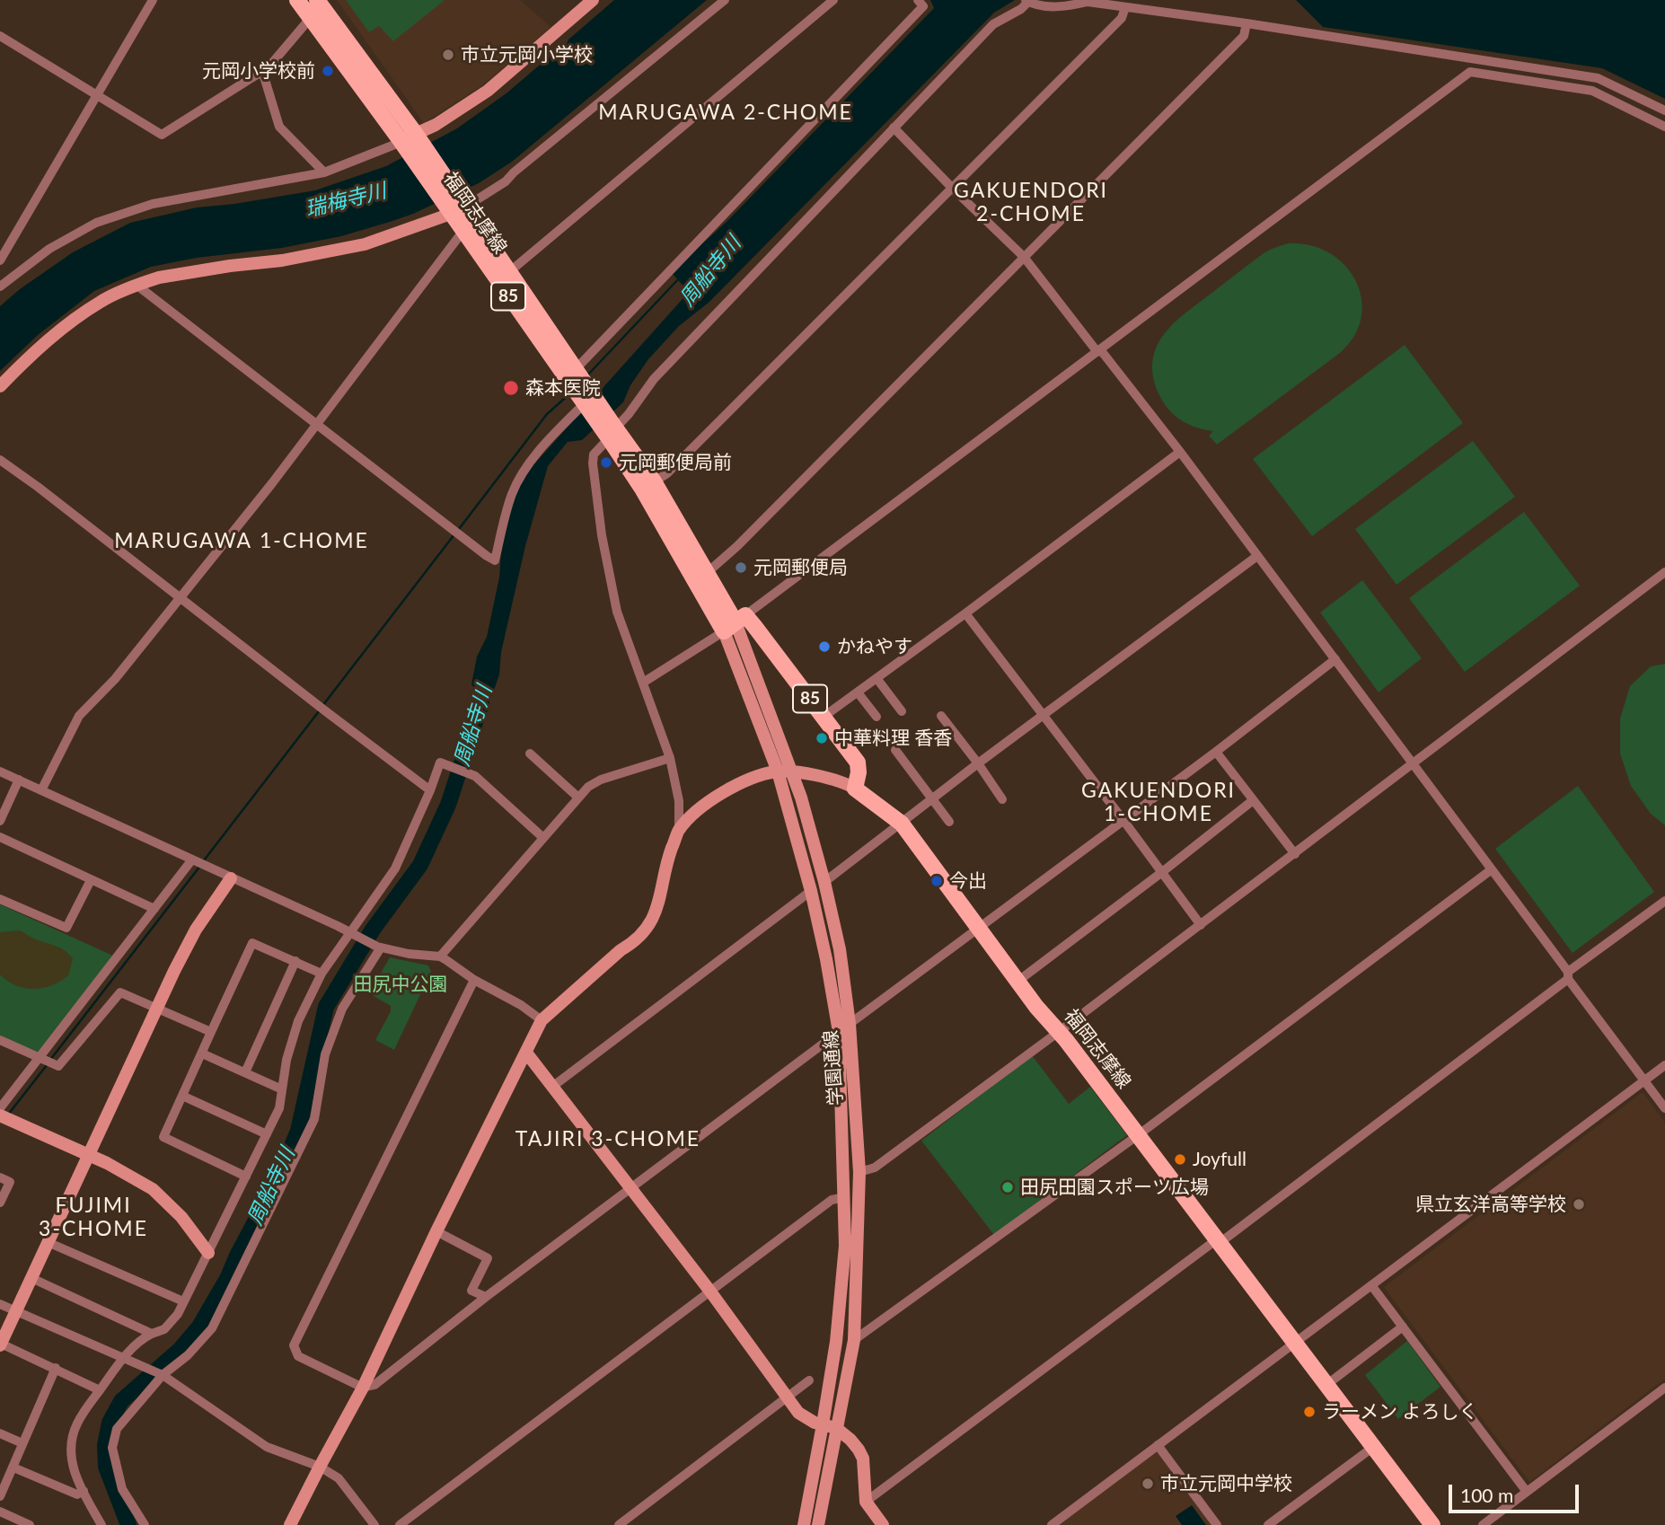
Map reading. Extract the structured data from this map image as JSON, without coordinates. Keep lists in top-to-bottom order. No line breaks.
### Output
{"streets":{"main road":["福岡志摩線","85"],"street":["学園通線"]},"crossings":[["福岡志摩線","85"],["福岡志摩線","学園通線"]],"districts":["MARUGAWA 2-CHOME","GAKUENDORI 2-CHOME","MARUGAWA 1-CHOME","GAKUENDORI 1-CHOME","TAJIRI 3-CHOME","FUJIMI 3-CHOME"],"water":["瑞梅寺川","周船寺川"],"parks":["田尻中公園"],"places":["市立元岡小学校","元岡小学校前","森本医院","元岡郵便局前","元岡郵便局","かねやす","中華料理 香香","今出","Joyfull","田尻田園スポーツ広場","県立玄洋高等学校","ラーメン よろしく","市立元岡中学校"],"scale_bar":"100 m"}
